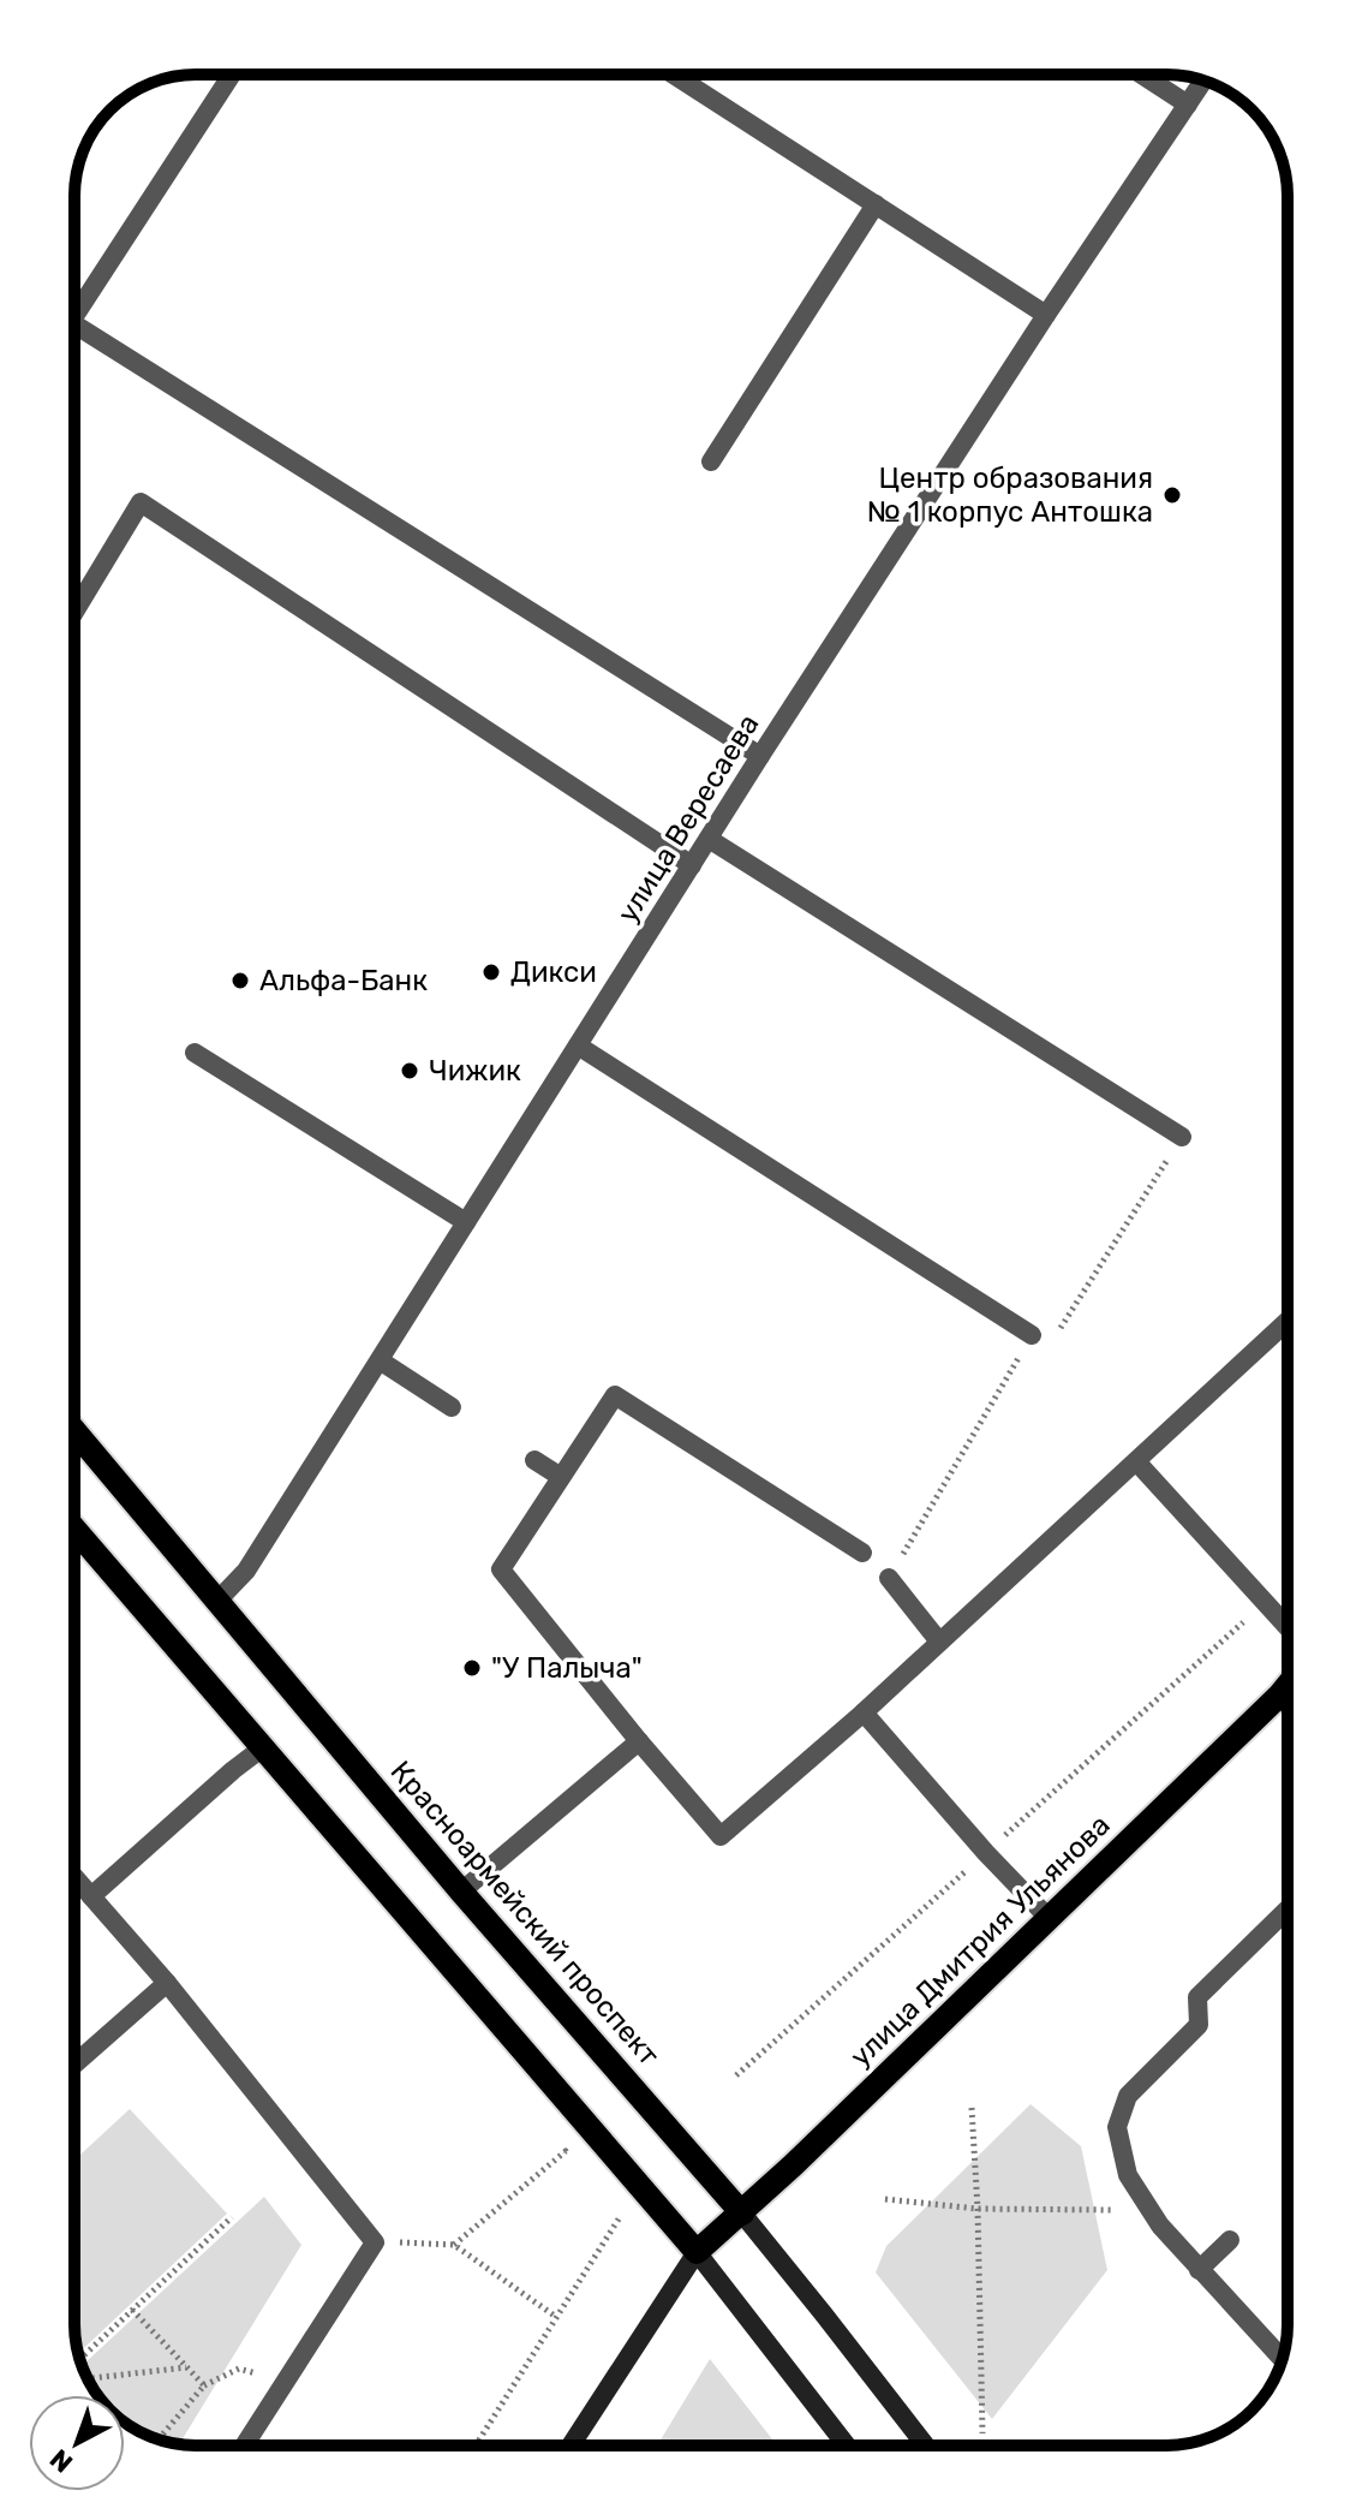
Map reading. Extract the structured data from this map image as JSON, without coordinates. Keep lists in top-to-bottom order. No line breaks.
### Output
{"streets":{"main road":["Красноармейский проспект","улица Дмитрия Ульянова"],"street":["улица Вересаева"]},"crossings":[["улица Вересаева","Красноармейский проспект"],["Красноармейский проспект","улица Дмитрия Ульянова"]],"places":["Центр образования № 1 корпус Антошка","Дикси","Альфа-Банк","Чижик","\"У Палыча\""],"north":"bottom left"}
